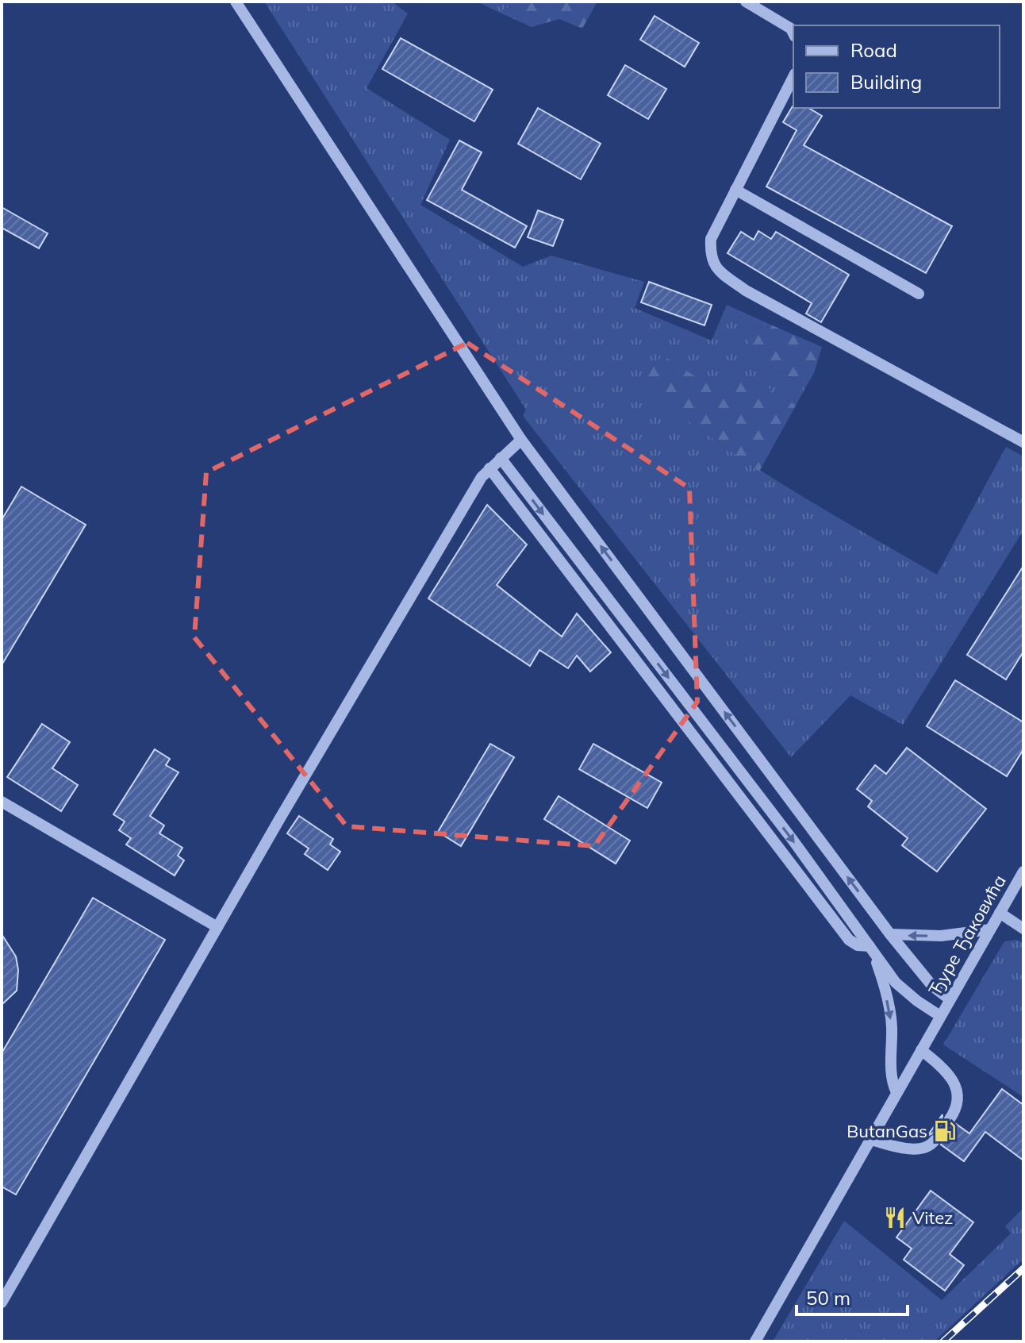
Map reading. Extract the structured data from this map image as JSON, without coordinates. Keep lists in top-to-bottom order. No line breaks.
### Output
{"streets":{"street":["Ђуре Ђаковића"]},"places":{"fuel station":["ButanGas"],"restaurant":["Vitez"]},"legend":["Road","Building"],"scale_bar":"50 m"}
